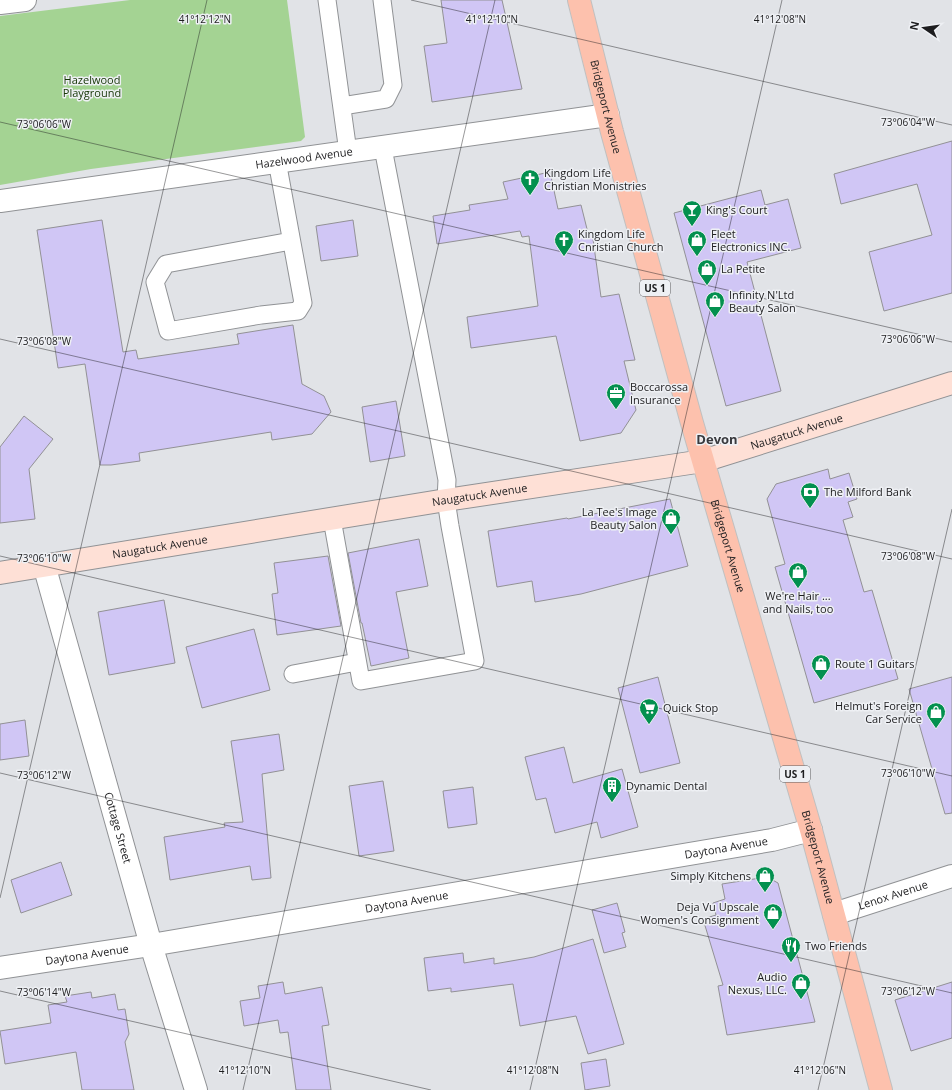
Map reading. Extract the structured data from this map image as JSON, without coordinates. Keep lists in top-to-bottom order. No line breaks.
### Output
{"streets":{"main road":["Bridgeport Avenue","US 1","Naugatuck Avenue"],"street":["Hazelwood Avenue","Cottage Street","Daytona Avenue","Lenox Avenue"]},"crossings":[["Bridgeport Avenue","Hazelwood Avenue"],["Bridgeport Avenue","Naugatuck Avenue"],["Bridgeport Avenue","Daytona Avenue"],["Bridgeport Avenue","Lenox Avenue"],["Naugatuck Avenue","Cottage Street"],["Cottage Street","Daytona Avenue"]],"districts":["Devon"],"parks":["Hazelwood Playground"],"places":{"church":["Kingdom Life Christian Monistries","Kingdom Life Cnristian Church"],"bar":["King's Court"],"shop":["Fleet Electronics INC.","La Petite","Infinity N'Ltd Beauty Salon","La Tee's Image Beauty Salon","We're Hair ... and Nails, too","Route 1 Guitars","Helmut's Foreign Car Service","Simply Kitchens","Deja Vu Upscale Women's Consignment","Audio Nexus, LLC."],"office":["Boccarossa Insurance"],"bank":["The Milford Bank"],"supermarket":["Quick Stop"],"building":["Dynamic Dental"],"restaurant":["Two Friends"]},"north":"left","coordinates":["41°12'12\"N","41°12'10\"N","41°12'08\"N","73°06'04\"W","73°06'06\"W","73°06'08\"W","73°06'10\"W","73°06'12\"W","73°06'14\"W","41°12'06\"N"]}
